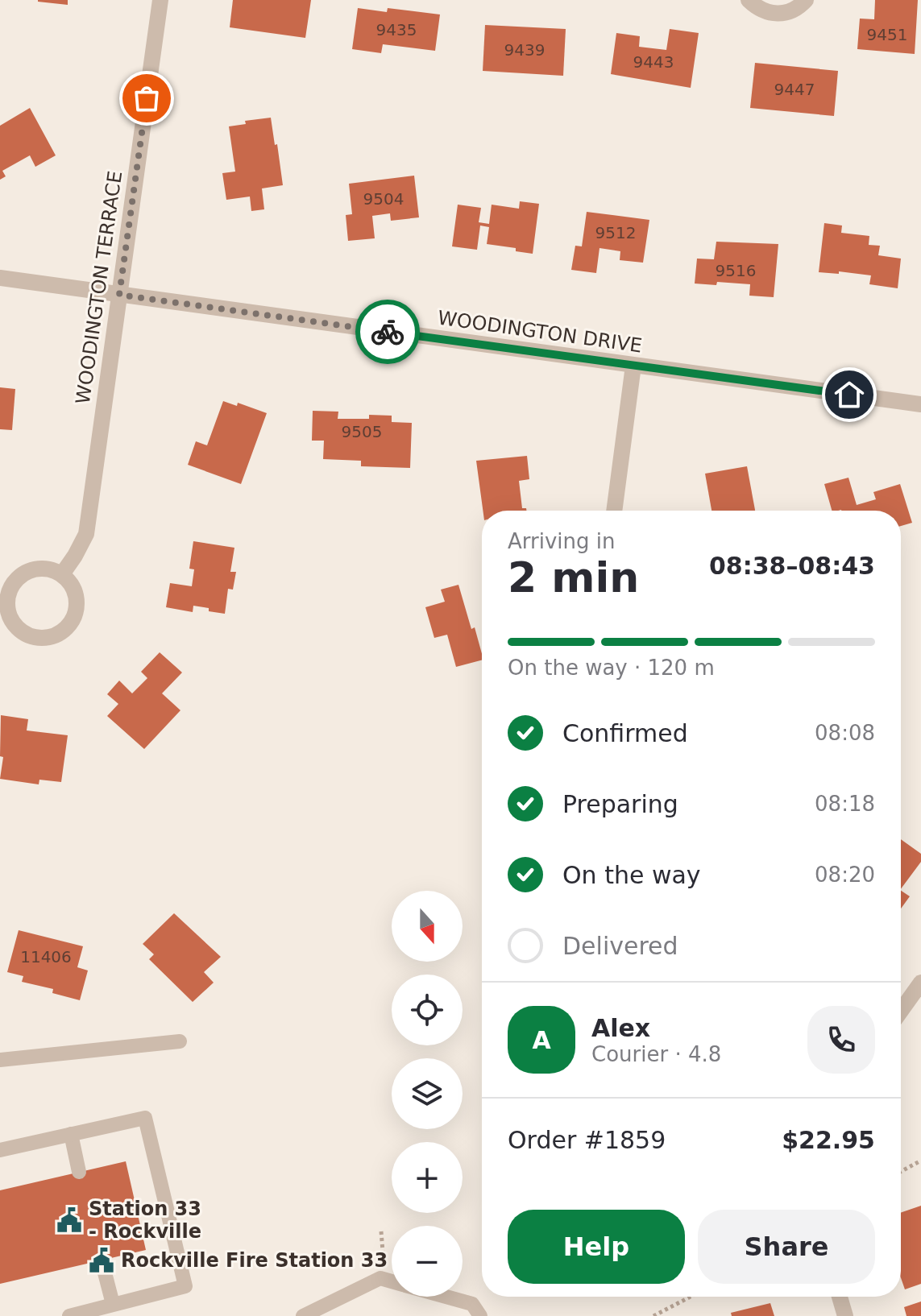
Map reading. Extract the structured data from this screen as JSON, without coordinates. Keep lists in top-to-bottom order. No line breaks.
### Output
{"streets":{"street":["WOODINGTON TERRACE","WOODINGTON DRIVE"]},"crossings":[["WOODINGTON TERRACE","WOODINGTON DRIVE"]],"places":{"public building":["Station 33 - Rockville","Rockville Fire Station 33"]},"house_numbers":["9435","9451","9439","9443","9447","9504","9512","9516","9505","11406"],"north":"bottom","page":{"heading":["2 min","Arriving in","08:38–08:43"],"panel":["Alex","Courier · 4.8","Order #1859","$22.95"],"bar":"On the way · 120 m","list":[["Confirmed","08:08"],["Preparing","08:18"],["On the way","08:20"],"Delivered"],"map_buttons":["+","−"],"round":"A","buttons":["Help","Share"]}}
